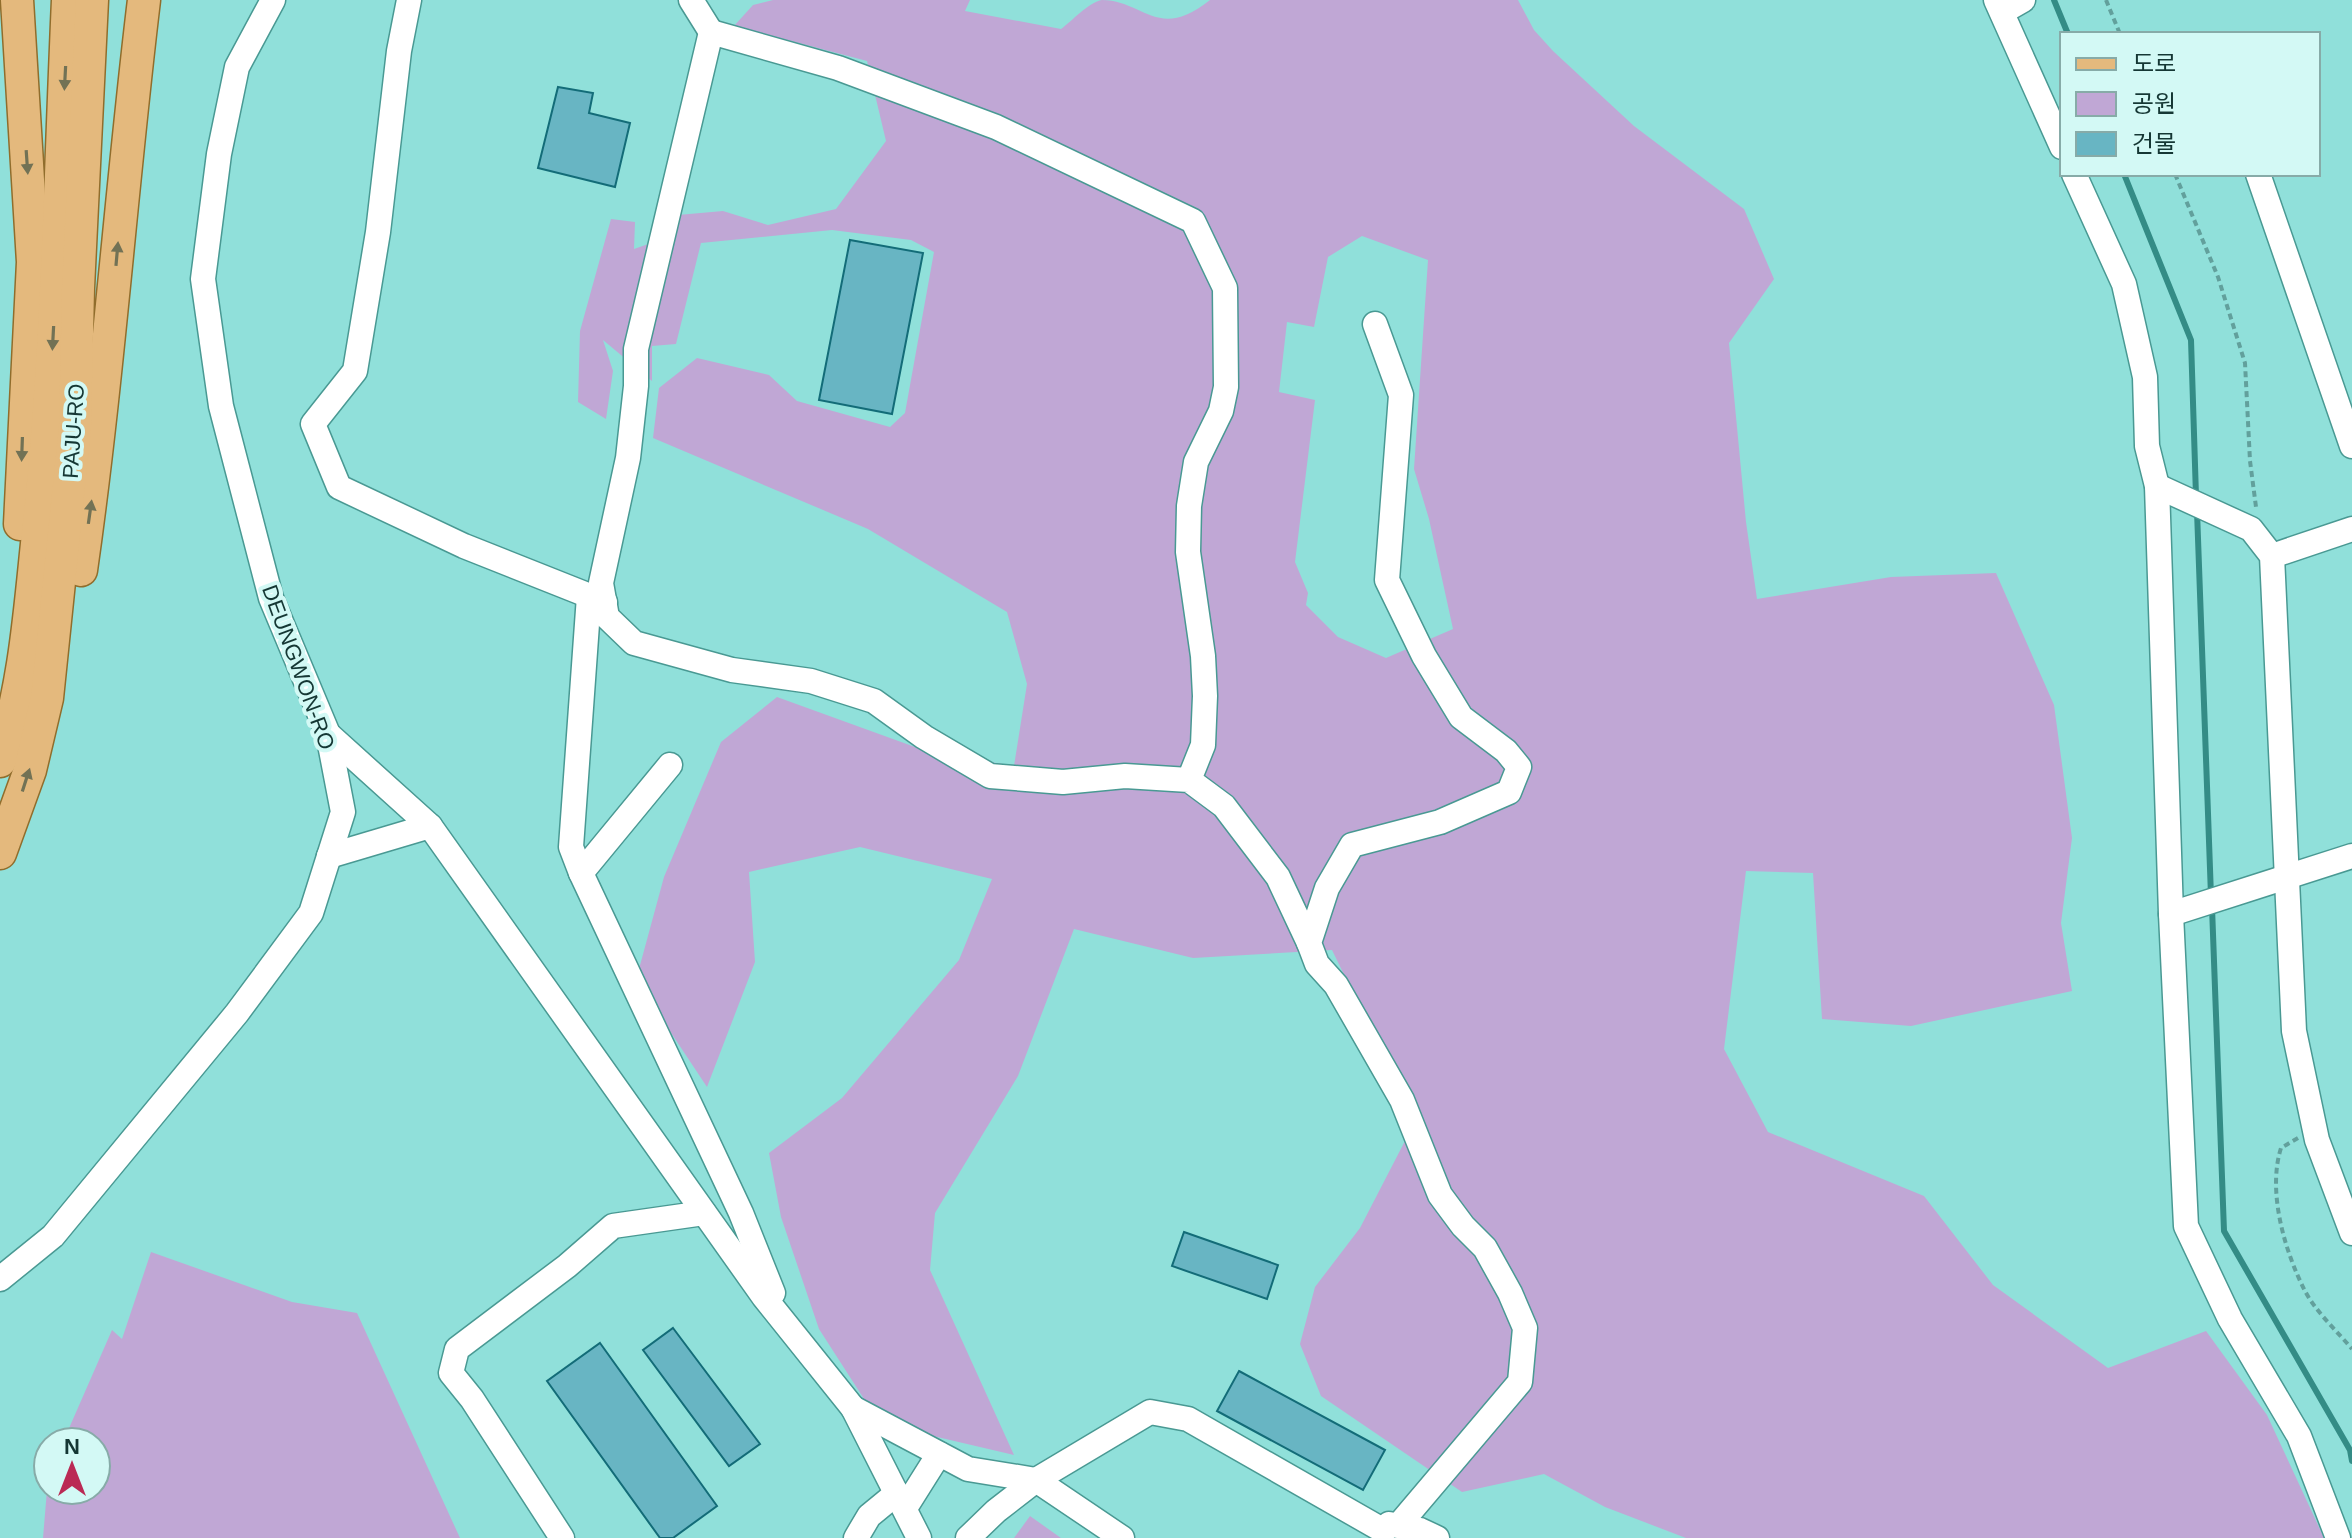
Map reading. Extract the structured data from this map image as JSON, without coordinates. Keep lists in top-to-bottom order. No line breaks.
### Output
{"streets":{"main road":["PAJU-RO"],"street":["DEUNGWON-RO"]},"legend":["도로","공원","건물"],"north":"top"}
